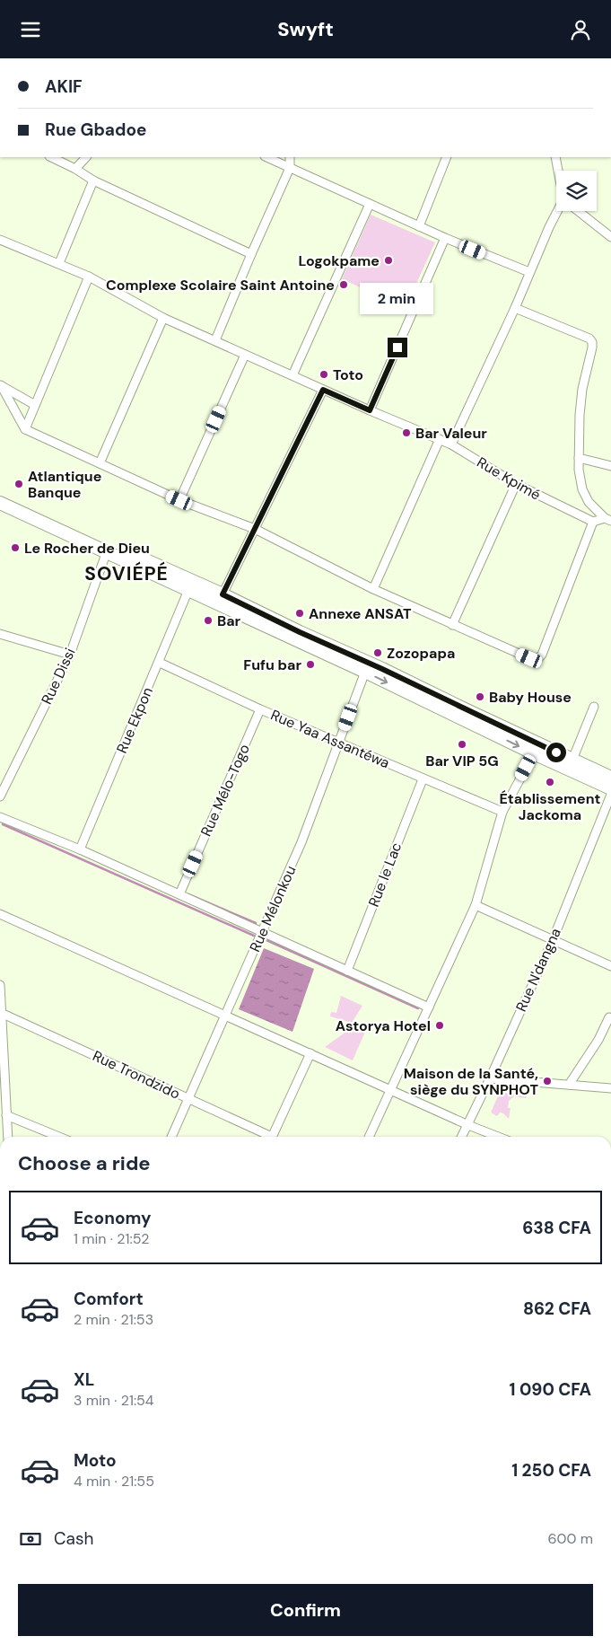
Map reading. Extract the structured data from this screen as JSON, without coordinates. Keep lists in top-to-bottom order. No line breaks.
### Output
{"streets":{"street":["Rue Kpimé","Rue Dissi","Rue Ekpon","Rue Yaa Assantéwa","Rue Mélo-Togo","Rue le Lac","Rue Mélonkou","Rue N'dangna","Rue Trondzido"]},"crossings":[["Rue Ekpon","Rue Yaa Assantéwa"],["Rue Yaa Assantéwa","Rue Mélo-Togo"],["Rue Yaa Assantéwa","Rue le Lac"],["Rue Yaa Assantéwa","Rue Mélonkou"],["Rue Mélonkou","Rue Trondzido"]],"districts":["SOVIÉPÉ"],"places":["Logokpame","Complexe Scolaire Saint Antoine","Toto","Bar Valeur","Atlantique Banque","Le Rocher de Dieu","Annexe ANSAT","Bar","Zozopapa","Fufu bar","Baby House","Bar VIP 5G","Établissement Jackoma","Astorya Hotel","Maison de la Santé, siège du SYNPHOT"],"page":{"header":"Swyft","banner":["AKIF","Rue Gbadoe"],"bubble":"2 min","heading":"Choose a ride","list":[{"name":"Economy","note":"1 min · 21:52","value":"638 CFA"},{"name":"Comfort","note":"2 min · 21:53","value":"862 CFA"},{"name":"XL","note":"3 min · 21:54","value":"1 090 CFA"},{"name":"Moto","note":"4 min · 21:55","value":"1 250 CFA"}],"pay":["Cash","600 m"],"buttons":"Confirm"}}
